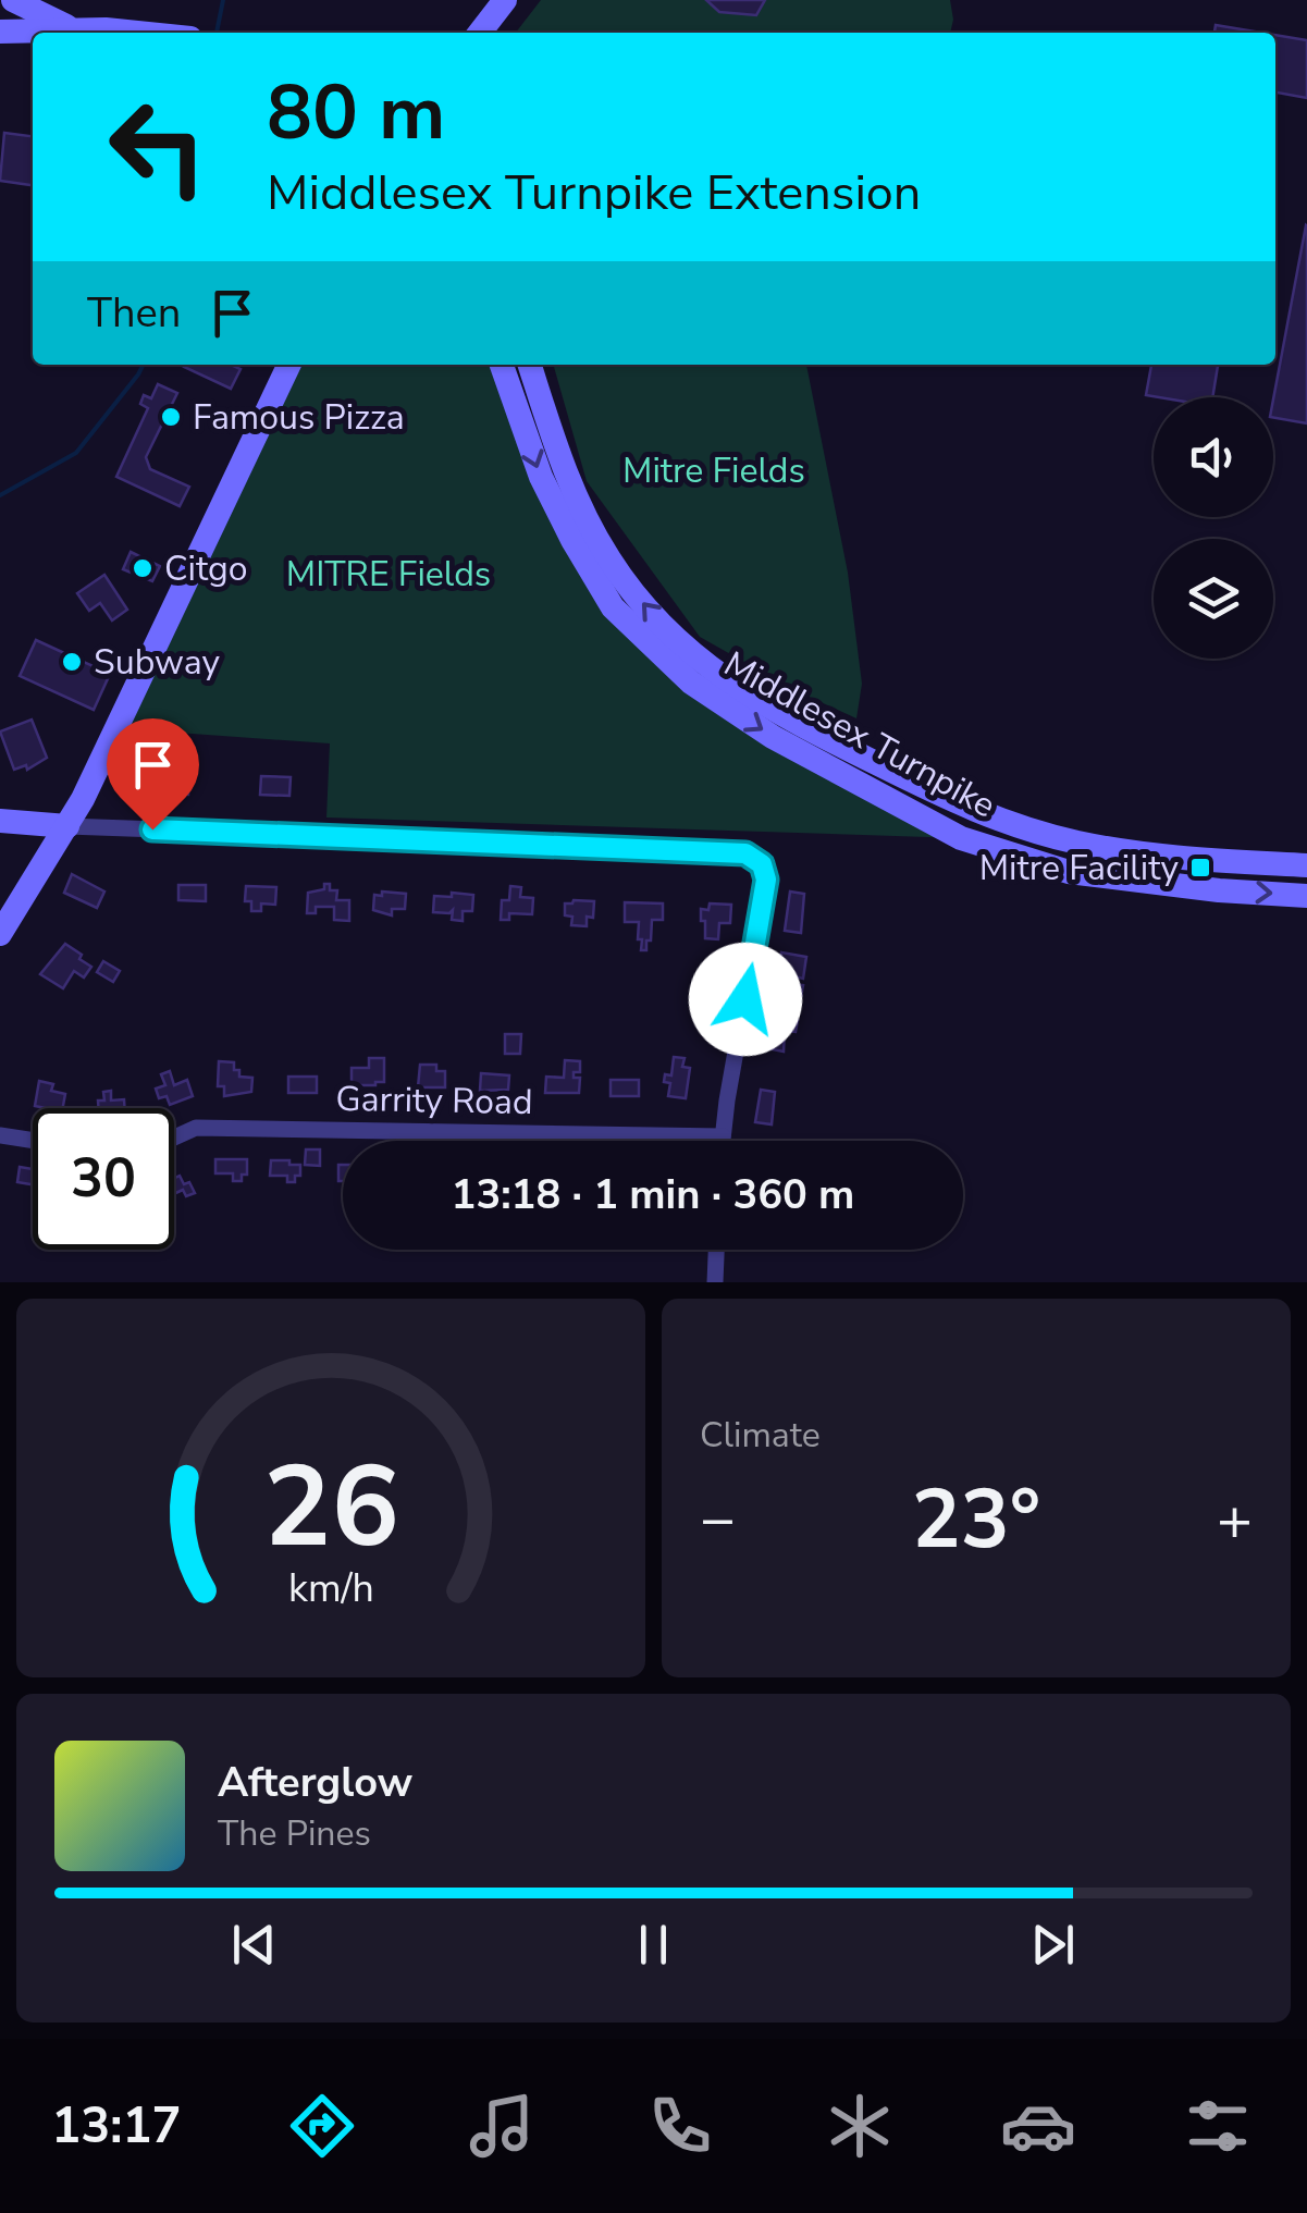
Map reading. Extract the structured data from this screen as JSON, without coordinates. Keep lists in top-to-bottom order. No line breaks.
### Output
{"streets":{"main road":["Middlesex Turnpike"],"street":["Garrity Road"]},"parks":["Mitre Fields","MITRE Fields"],"places":{"other":["Famous Pizza","Citgo","Subway"],"transit":["Mitre Facility"]},"page":{"turn":["80 m","Middlesex Turnpike Extension"],"then":"Then","limit":"30","trip":"13:18 · 1 min · 360 m","tile":"Climate","heat":["−","23°","+"],"song":["Afterglow","The Pines"],"tabs":"13:17","gauge":["26","km/h"]}}
